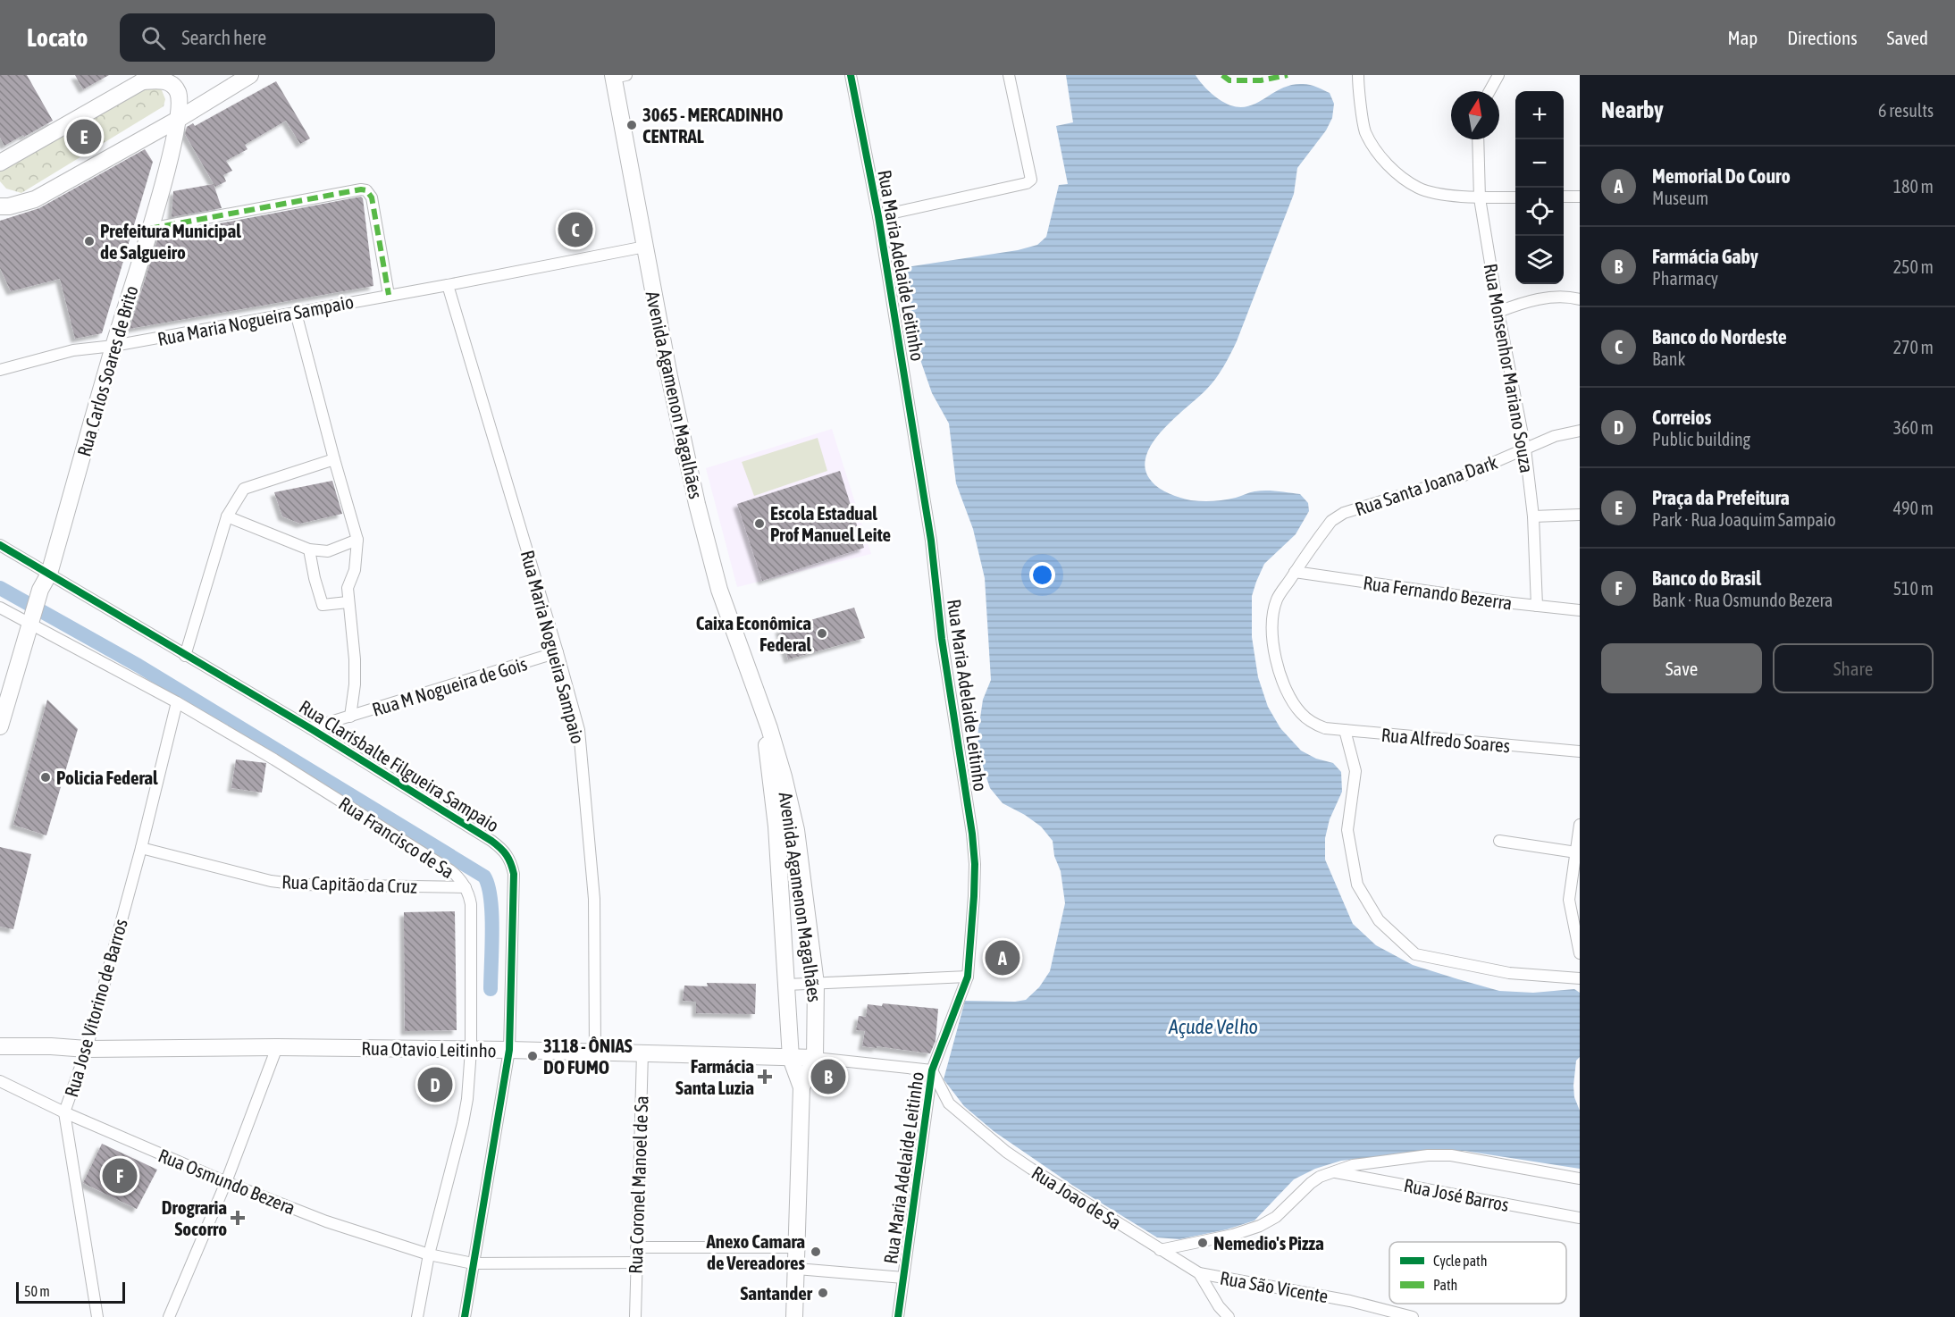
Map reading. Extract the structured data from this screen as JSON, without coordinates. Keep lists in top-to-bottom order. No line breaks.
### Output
{"streets":{"main road":["Rua Carlos Soares de Brito","Avenida Agamenon Magalhães","Rua Otavio Leitinho"],"street":["Rua Maria Adelaide Leitinho","Rua Maria Nogueira Sampaio","Rua Monsenhor Mariano Souza","Rua Santa Joana Dark","Rua Fernando Bezerra","Rua M Nogueira de Gois","Rua Alfredo Soares","Rua Clarisbalte Filgueira Sampaio","Rua Francisco de Sa","Rua Capitão da Cruz","Rua Jose Vitorino de Barros","Rua Osmundo Bezera","Rua Coronel Manoel de Sa","Rua José Barros","Rua Joao de Sa","Rua São Vicente"]},"crossings":[["Rua Maria Adelaide Leitinho","Rua Joao de Sa"],["Rua Maria Nogueira Sampaio","Rua Carlos Soares de Brito"],["Rua Maria Nogueira Sampaio","Avenida Agamenon Magalhães"],["Rua Maria Nogueira Sampaio","Rua M Nogueira de Gois"],["Rua Maria Nogueira Sampaio","Rua Otavio Leitinho"],["Rua Monsenhor Mariano Souza","Rua Santa Joana Dark"],["Rua Monsenhor Mariano Souza","Rua Fernando Bezerra"],["Rua Carlos Soares de Brito","Rua Clarisbalte Filgueira Sampaio"],["Rua Carlos Soares de Brito","Rua Francisco de Sa"],["Avenida Agamenon Magalhães","Rua Otavio Leitinho"],["Rua Santa Joana Dark","Rua Fernando Bezerra"],["Rua Santa Joana Dark","Rua Alfredo Soares"],["Rua M Nogueira de Gois","Rua Clarisbalte Filgueira Sampaio"],["Rua Clarisbalte Filgueira Sampaio","Rua Otavio Leitinho"],["Rua Clarisbalte Filgueira Sampaio","Rua Osmundo Bezera"],["Rua Francisco de Sa","Rua Capitão da Cruz"],["Rua Francisco de Sa","Rua Jose Vitorino de Barros"],["Rua Francisco de Sa","Rua Otavio Leitinho"],["Rua Francisco de Sa","Rua Osmundo Bezera"],["Rua Capitão da Cruz","Rua Jose Vitorino de Barros"],["Rua Jose Vitorino de Barros","Rua Otavio Leitinho"],["Rua Jose Vitorino de Barros","Rua Osmundo Bezera"],["Rua Otavio Leitinho","Rua Coronel Manoel de Sa"],["Rua Osmundo Bezera","Rua Coronel Manoel de Sa"],["Rua Joao de Sa","Rua São Vicente"]],"water":["Açude Velho"],"places":{"other":["3065 - MERCADINHO CENTRAL","Prefeitura Municipal de Salgueiro","Escola Estadual Prof Manuel Leite","Caixa Econômica Federal","Policia Federal","3118 - ÔNIAS DO FUMO","Nemedio's Pizza","Anexo Camara de Vereadores","Santander"],"health":["Farmácia Santa Luzia","Drograria Socorro"]},"legend":["Cycle path","Path"],"scale_bar":"50 m","north":"top","page":{"header":"Locato","search":"Search here","nav":["Map","Directions","Saved"],"heading":["Nearby","6 results"],"map_buttons":["+","−"],"pins":["E","C","A","B","D","F"],"list":[{"mark":"A","name":"Memorial Do Couro","note":"Museum","value":"180 m"},{"mark":"B","name":"Farmácia Gaby","note":"Pharmacy","value":"250 m"},{"mark":"C","name":"Banco do Nordeste","note":"Bank","value":"270 m"},{"mark":"D","name":"Correios","note":"Public building","value":"360 m"},{"mark":"E","name":"Praça da Prefeitura","note":"Park · Rua Joaquim Sampaio","value":"490 m"},{"mark":"F","name":"Banco do Brasil","note":"Bank · Rua Osmundo Bezera","value":"510 m"}],"buttons":["Save","Share"],"scale":"50 m"}}
